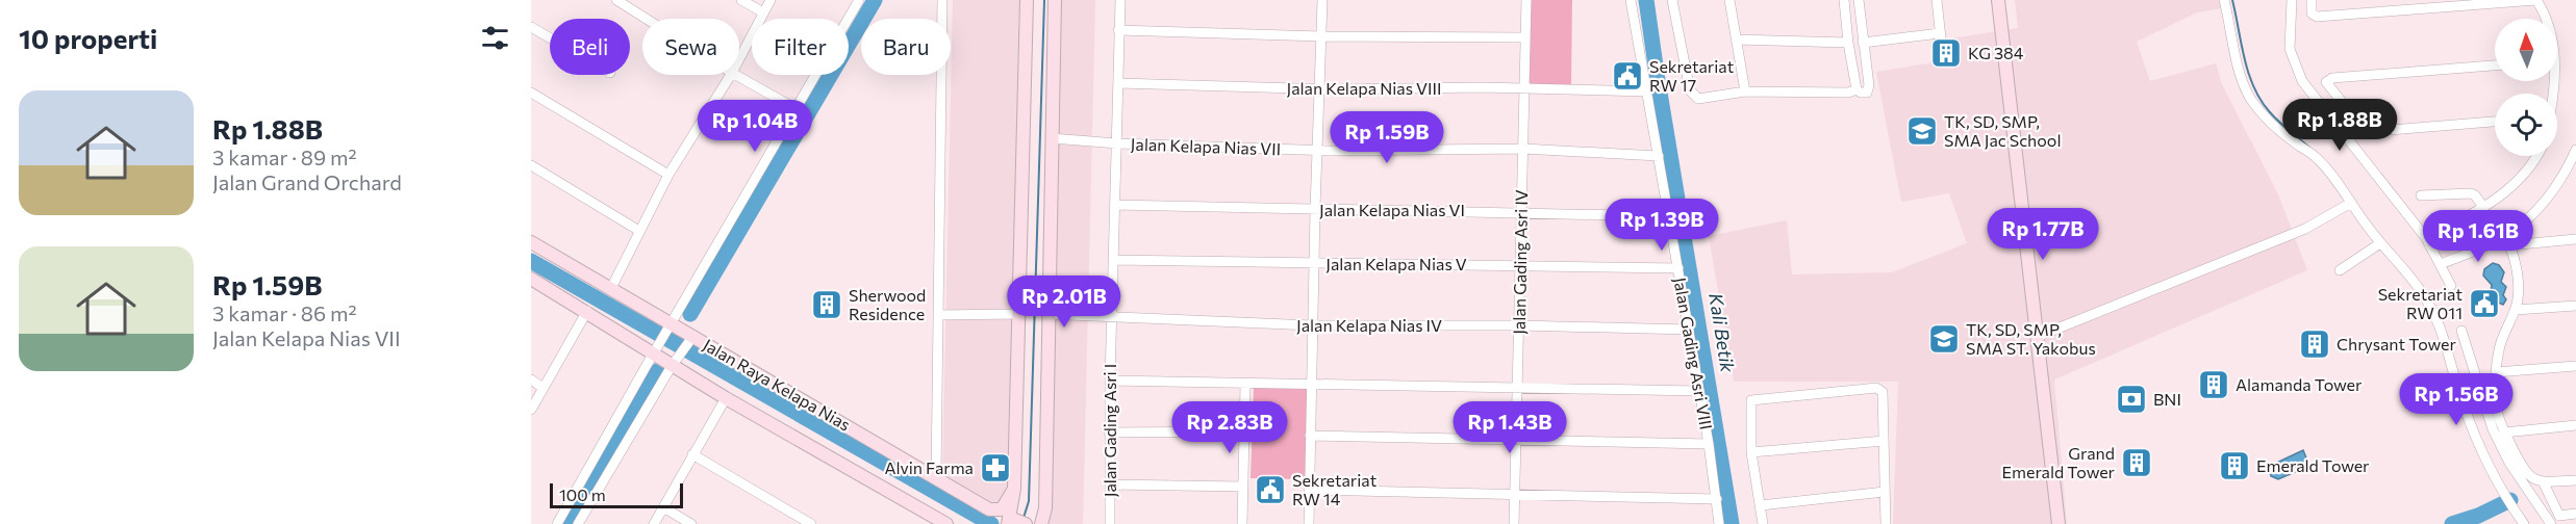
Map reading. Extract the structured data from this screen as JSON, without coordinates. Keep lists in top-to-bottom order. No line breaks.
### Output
{"streets":{"main road":["Jalan Raya Kelapa Nias"],"street":["Jalan Kelapa Nias VIII","Jalan Kelapa Nias VII","Jalan Kelapa Nias VI","Jalan Gading Asri IV","Jalan Kelapa Nias V","Jalan Kelapa Nias IV","Jalan Gading Asri VIII","Jalan Gading Asri I"]},"crossings":[["Jalan Kelapa Nias VIII","Jalan Gading Asri IV"],["Jalan Kelapa Nias VIII","Jalan Gading Asri VIII"],["Jalan Kelapa Nias VIII","Jalan Gading Asri I"],["Jalan Kelapa Nias VII","Jalan Gading Asri IV"],["Jalan Kelapa Nias VII","Jalan Gading Asri VIII"],["Jalan Kelapa Nias VII","Jalan Gading Asri I"],["Jalan Kelapa Nias VI","Jalan Gading Asri IV"],["Jalan Kelapa Nias VI","Jalan Gading Asri VIII"],["Jalan Kelapa Nias VI","Jalan Gading Asri I"],["Jalan Gading Asri IV","Jalan Kelapa Nias V"],["Jalan Gading Asri IV","Jalan Kelapa Nias IV"],["Jalan Kelapa Nias V","Jalan Gading Asri VIII"],["Jalan Kelapa Nias V","Jalan Gading Asri I"],["Jalan Kelapa Nias IV","Jalan Gading Asri VIII"],["Jalan Kelapa Nias IV","Jalan Gading Asri I"]],"water":["Kali Betik"],"places":{"building":["KG 384","Sherwood Residence","Chrysant Tower","Alamanda Tower","Grand Emerald Tower","Emerald Tower"],"public building":["Sekretariat RW 17","Sekretariat RW 011","Sekretariat RW 14"],"school or university":["TK, SD, SMP, SMA Jac School","TK, SD, SMP, SMA ST. Yakobus"],"bank":["BNI"],"pharmacy":["Alvin Farma"]},"scale_bar":"100 m","north":"top","page":{"heading":"10 properti","chip":["Beli","Sewa","Filter","Baru"],"list":[{"name":"Rp 1.88B","note":"3 kamar · 89 m² · Jalan Grand Orchard"},{"name":"Rp 1.59B","note":"3 kamar · 86 m² · Jalan Kelapa Nias VII"}],"price":["Rp 1.88B","Rp 1.04B","Rp 1.59B","Rp 1.39B","Rp 1.77B","Rp 1.61B","Rp 2.01B","Rp 1.56B","Rp 2.83B","Rp 1.43B"],"scale":"100 m"}}
